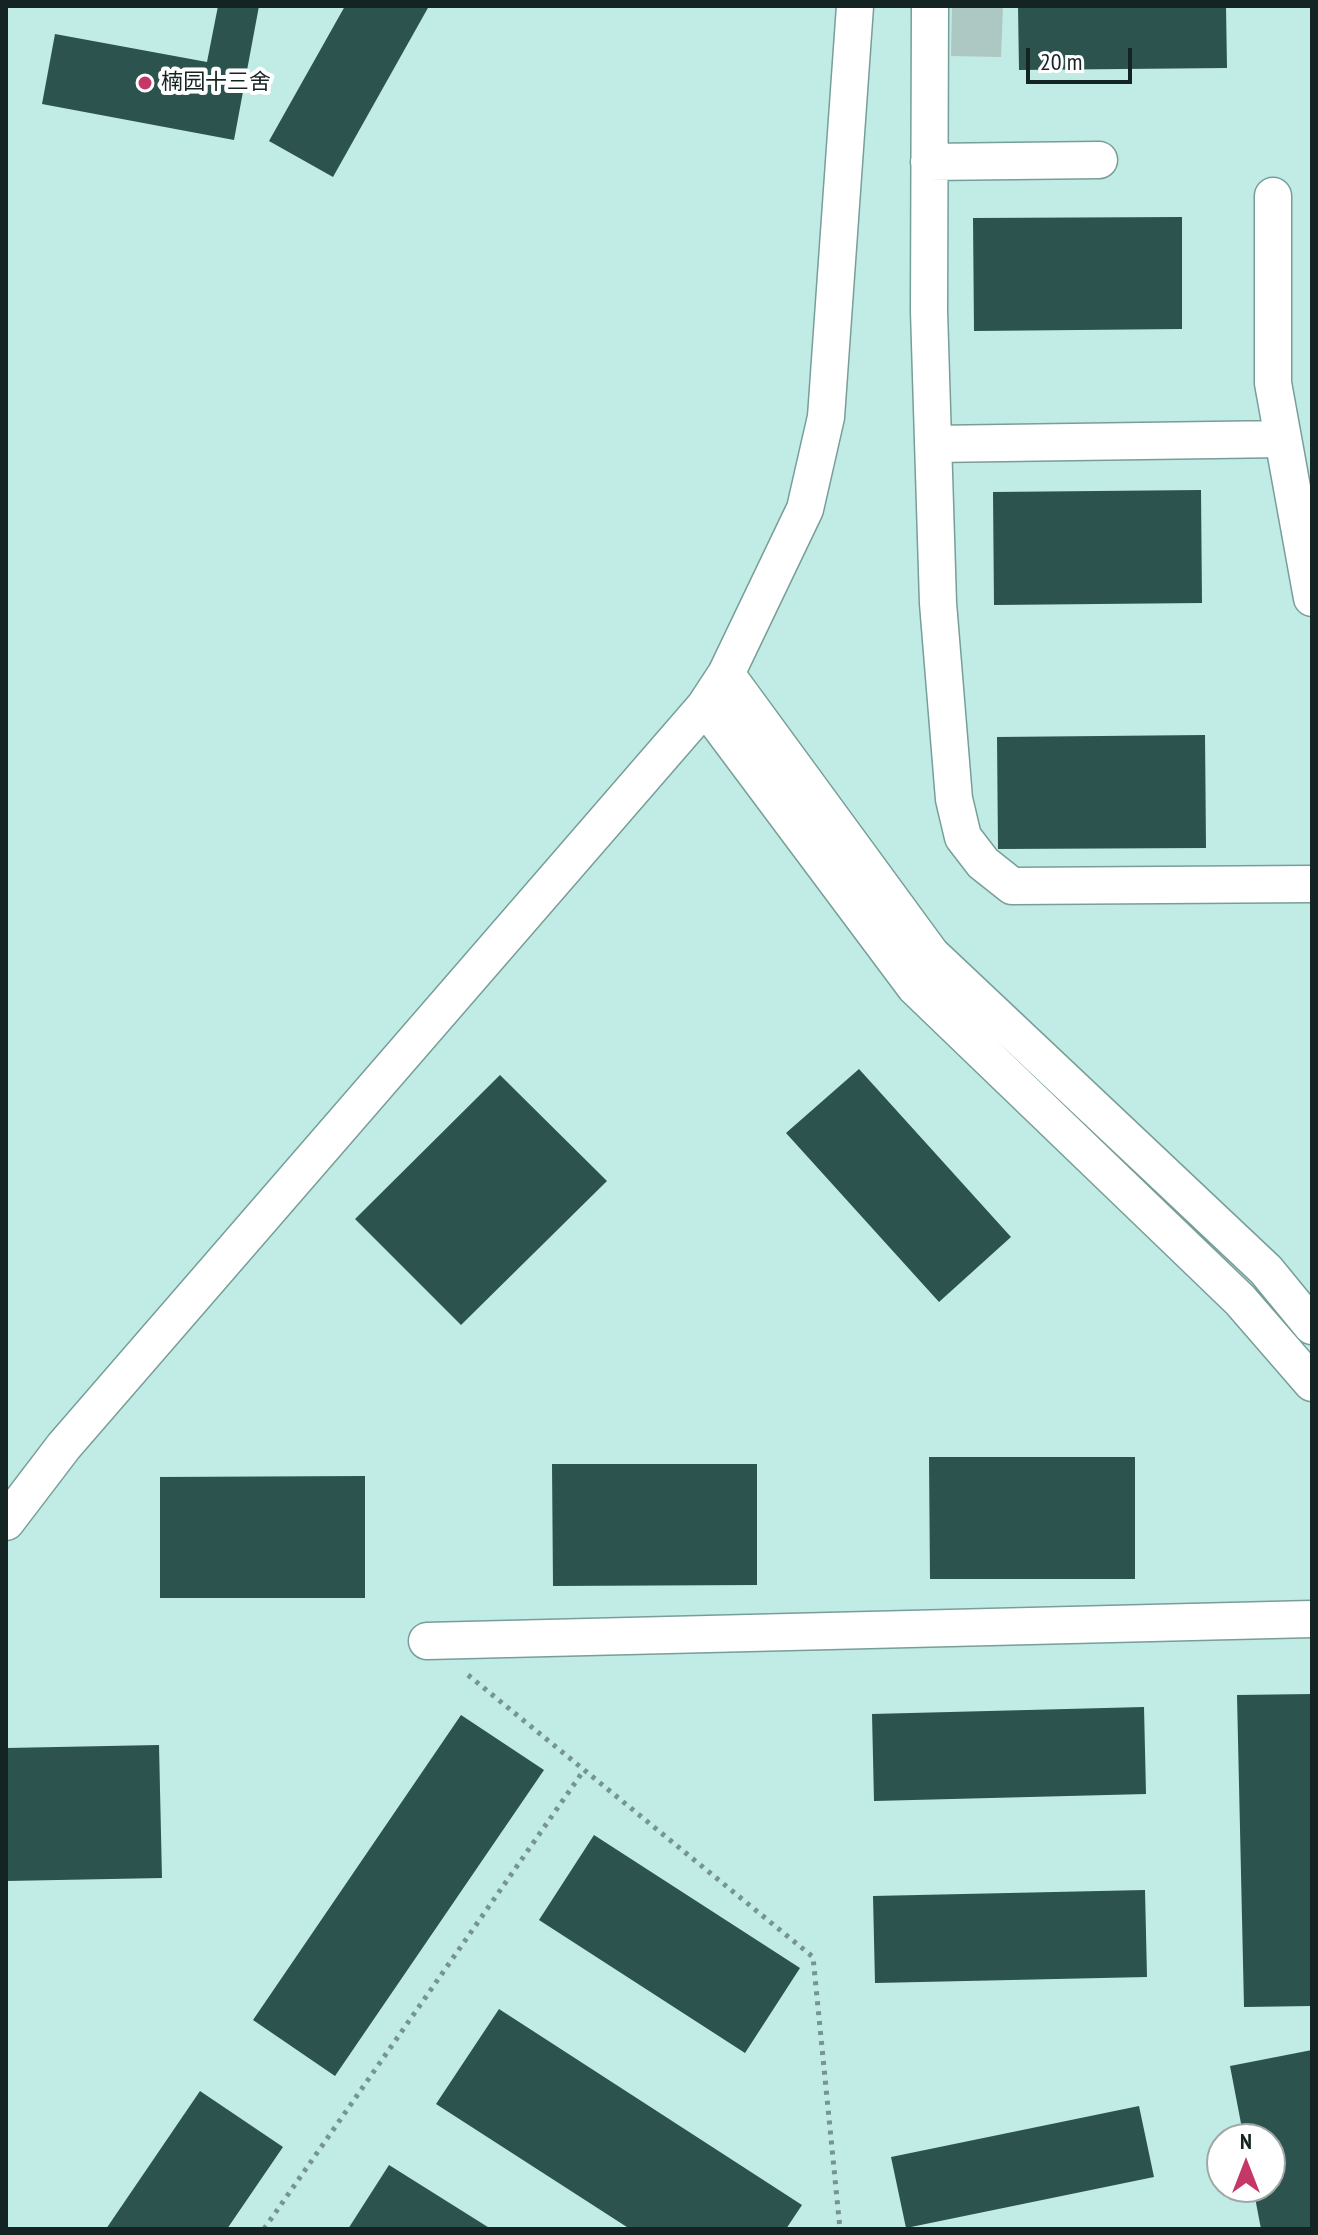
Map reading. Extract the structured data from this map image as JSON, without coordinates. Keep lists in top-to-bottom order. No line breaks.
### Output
{"places":["楠园十三舍"],"scale_bar":"20 m","north":"top"}
